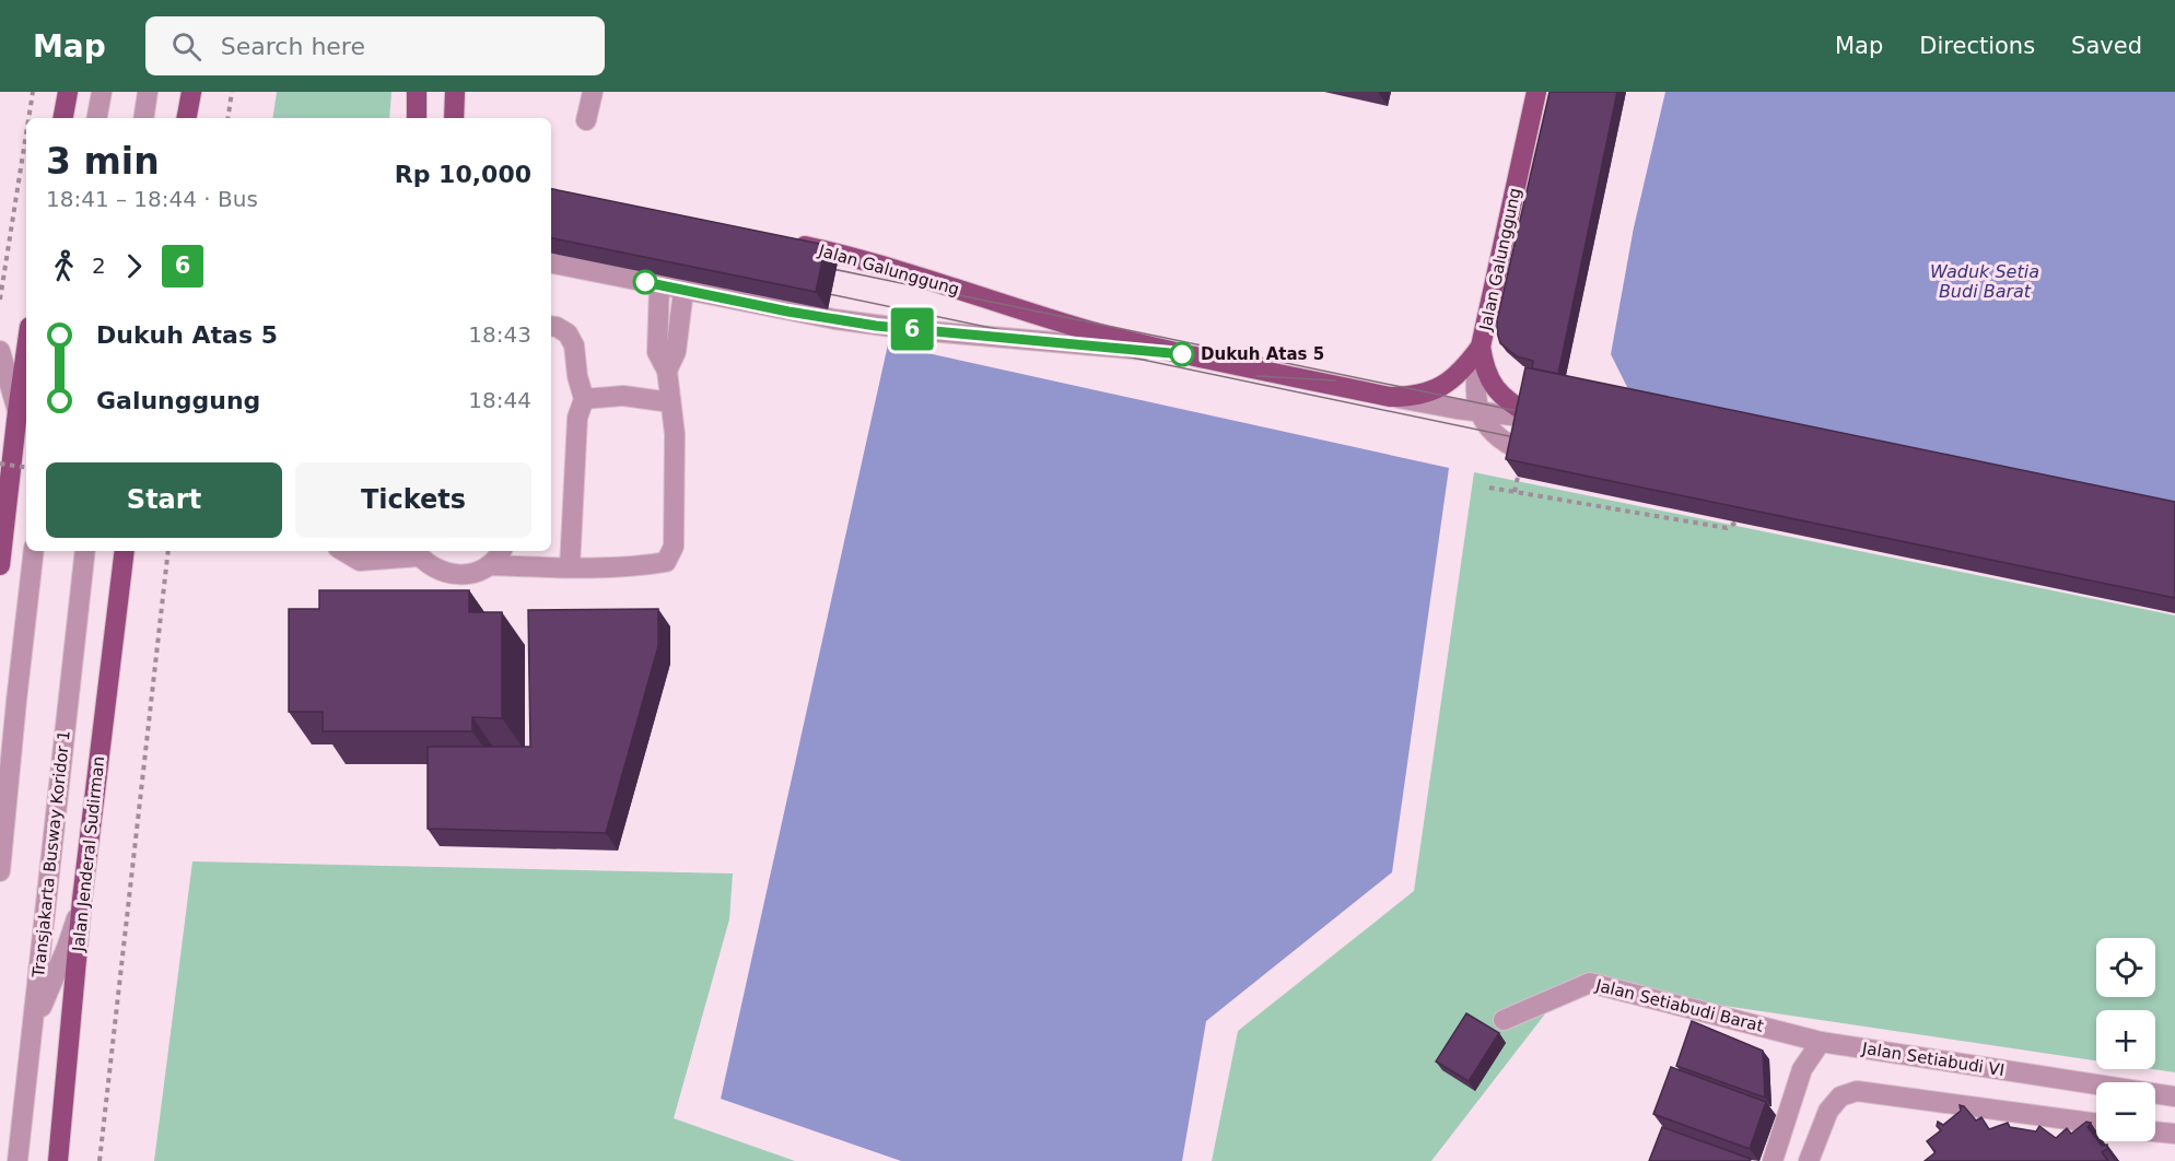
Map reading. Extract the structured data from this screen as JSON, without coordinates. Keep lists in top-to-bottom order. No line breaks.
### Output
{"streets":{"main road":["Jalan Galunggung","Jalan Jenderal Sudirman"],"street":["Transjakarta Busway Koridor 1","Jalan Setiabudi Barat","Jalan Setiabudi VI"]},"crossings":[["Jalan Setiabudi Barat","Jalan Setiabudi VI"]],"water":["Waduk Setia Budi Barat"],"places":["Dukuh Atas 5"],"lines":["bus line 6"],"page":{"header":"Map","search":"Search here","nav":["Map","Directions","Saved"],"on_map":"6","heading":["3 min","18:41 – 18:44 · Bus","Rp 10,000"],"legs":["2","6"],"list":[{"name":"Dukuh Atas 5","value":"18:43"},{"name":"Galunggung","value":"18:44"}],"buttons":["Start","Tickets"],"map_buttons":["+","−"]}}
